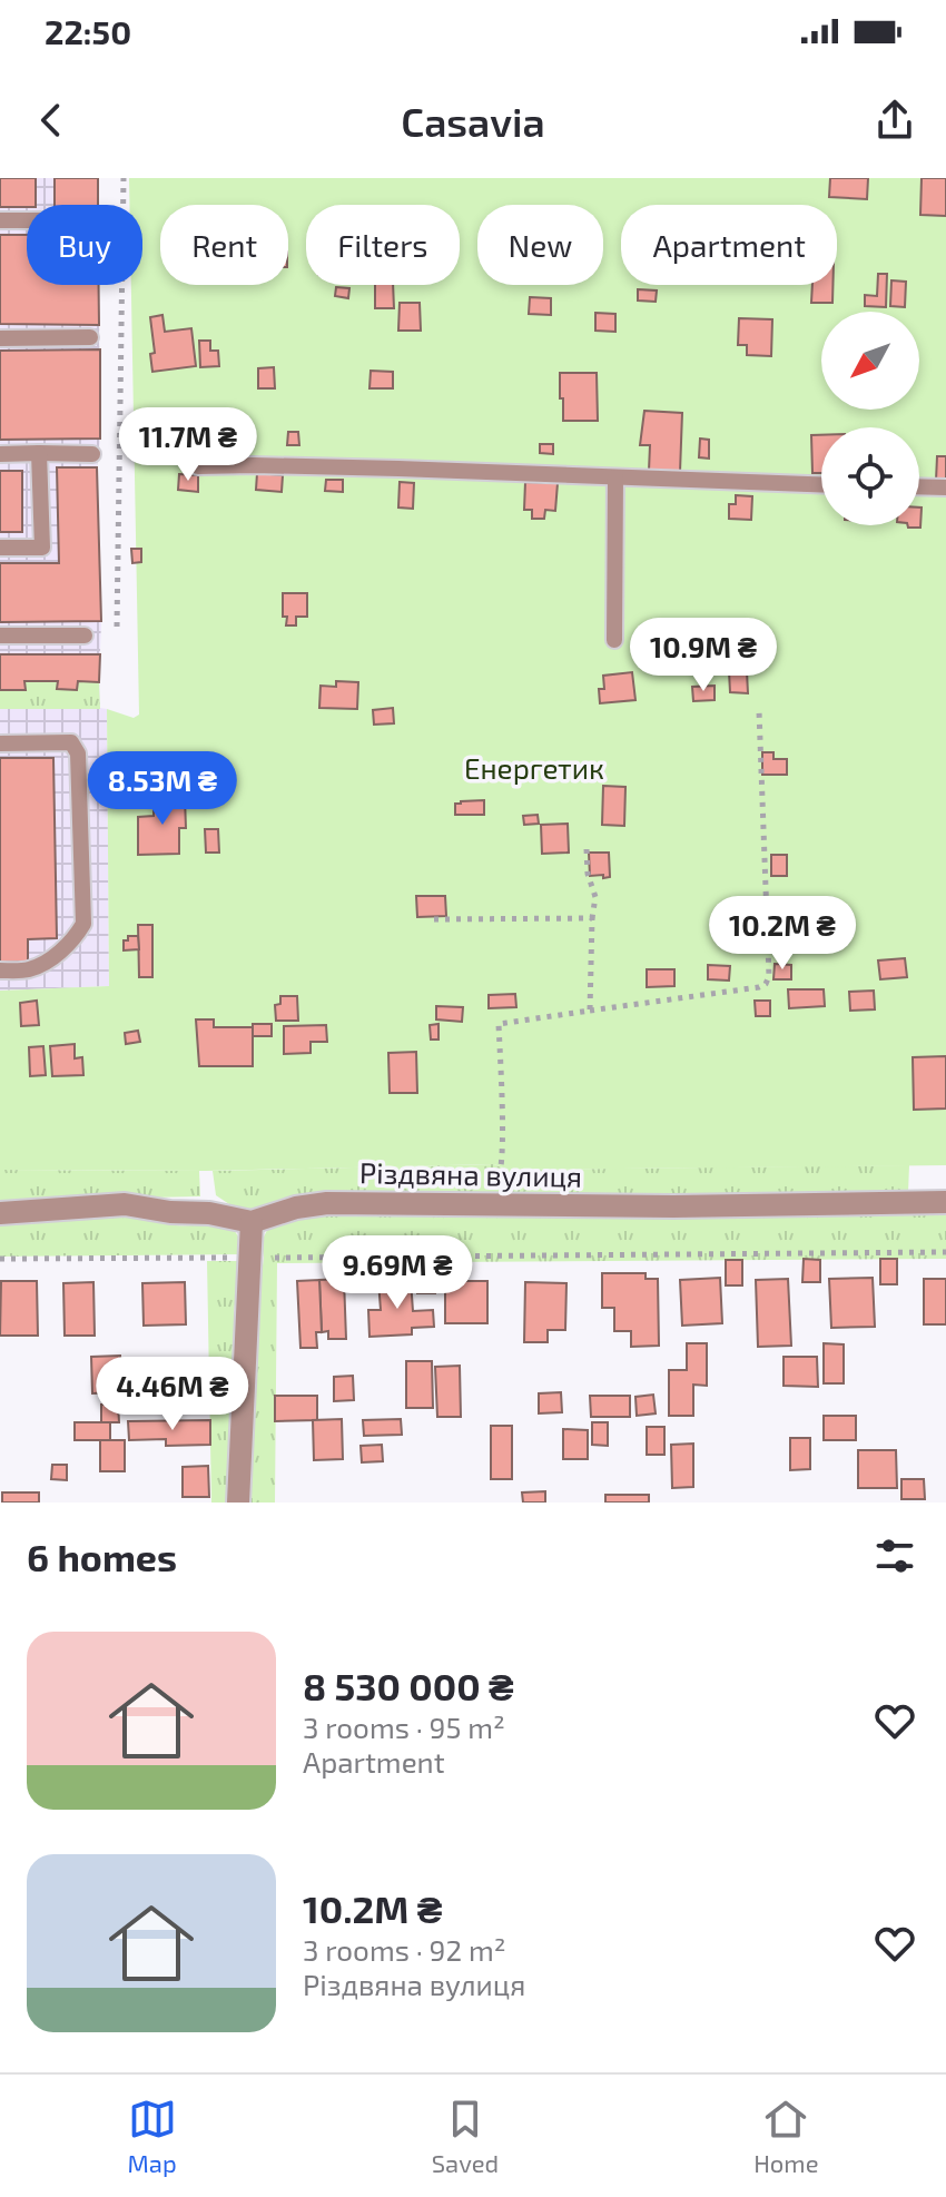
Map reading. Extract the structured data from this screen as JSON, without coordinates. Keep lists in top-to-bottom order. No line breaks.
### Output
{"streets":{"street":["Різдвяна вулиця"]},"parks":["Енергетик"],"north":"bottom left","page":{"status":"22:50","header":"Casavia","chip":["Buy","Rent","Filters","New","Apartment"],"price":["11.7M ₴","10.9M ₴","8.53M ₴","10.2M ₴","9.69M ₴","4.46M ₴"],"heading":"6 homes","list":[{"name":"8 530 000 ₴","note":"3 rooms · 95 m² · Apartment"},{"name":"10.2M ₴","note":"3 rooms · 92 m² · Різдвяна вулиця"}],"tabs":["Map","Saved","Home"]}}
